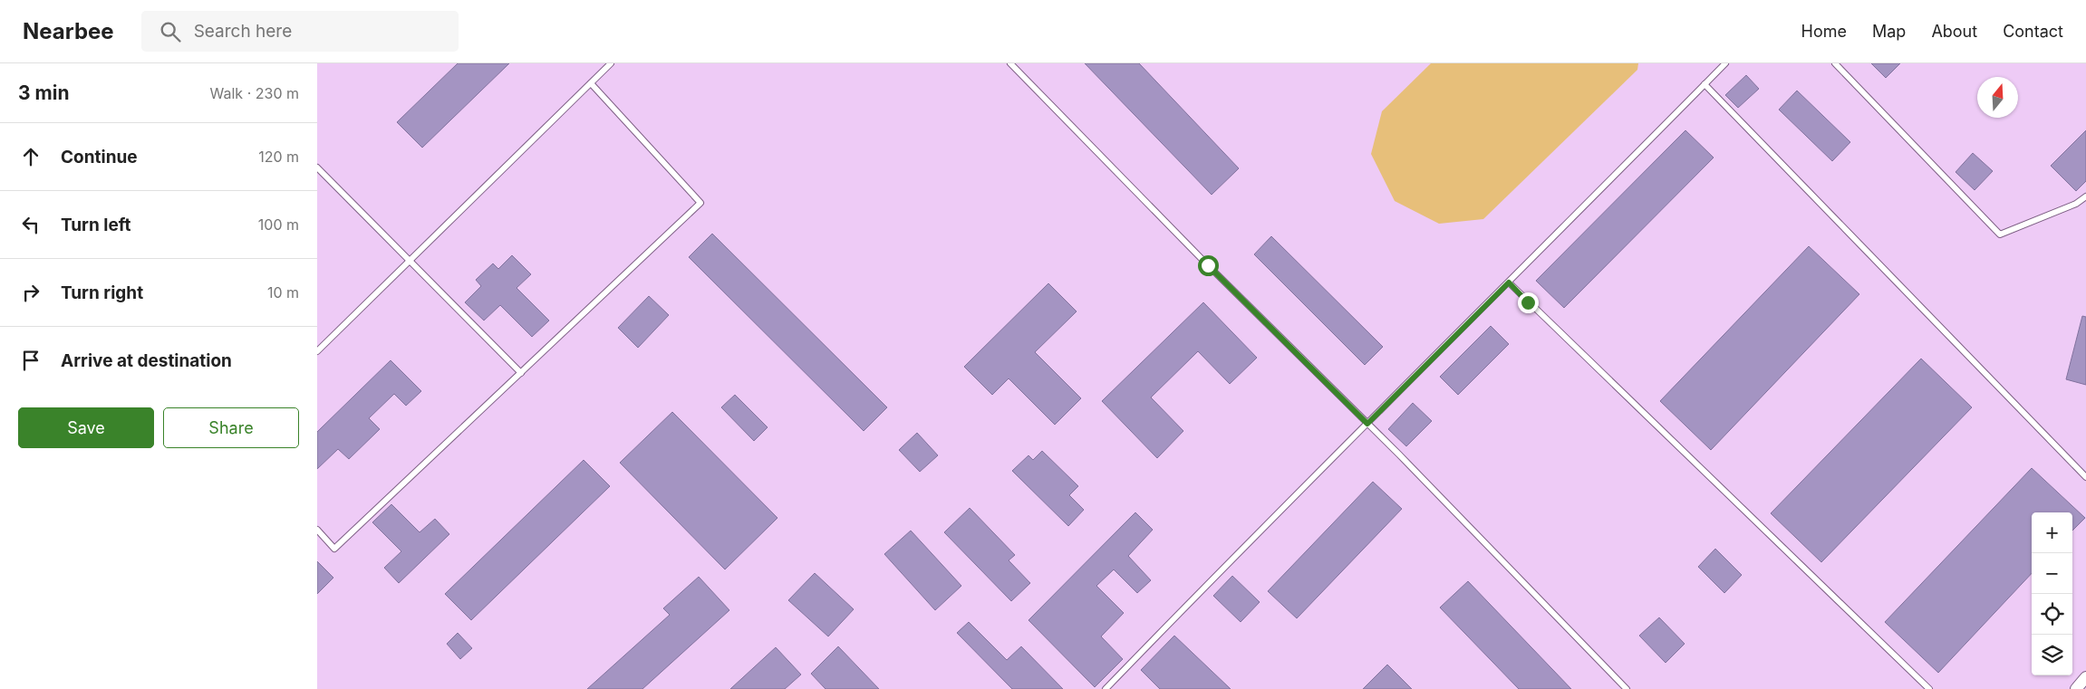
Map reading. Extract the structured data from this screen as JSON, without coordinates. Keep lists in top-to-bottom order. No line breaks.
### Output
{"north":"top","page":{"header":"Nearbee","search":"Search here","nav":["Home","Map","About","Contact"],"heading":["3 min","Walk · 230 m"],"list":[["Continue","120 m"],["Turn left","100 m"],["Turn right","10 m"],"Arrive at destination"],"buttons":["Save","Share"],"map_buttons":["+","−"]}}
